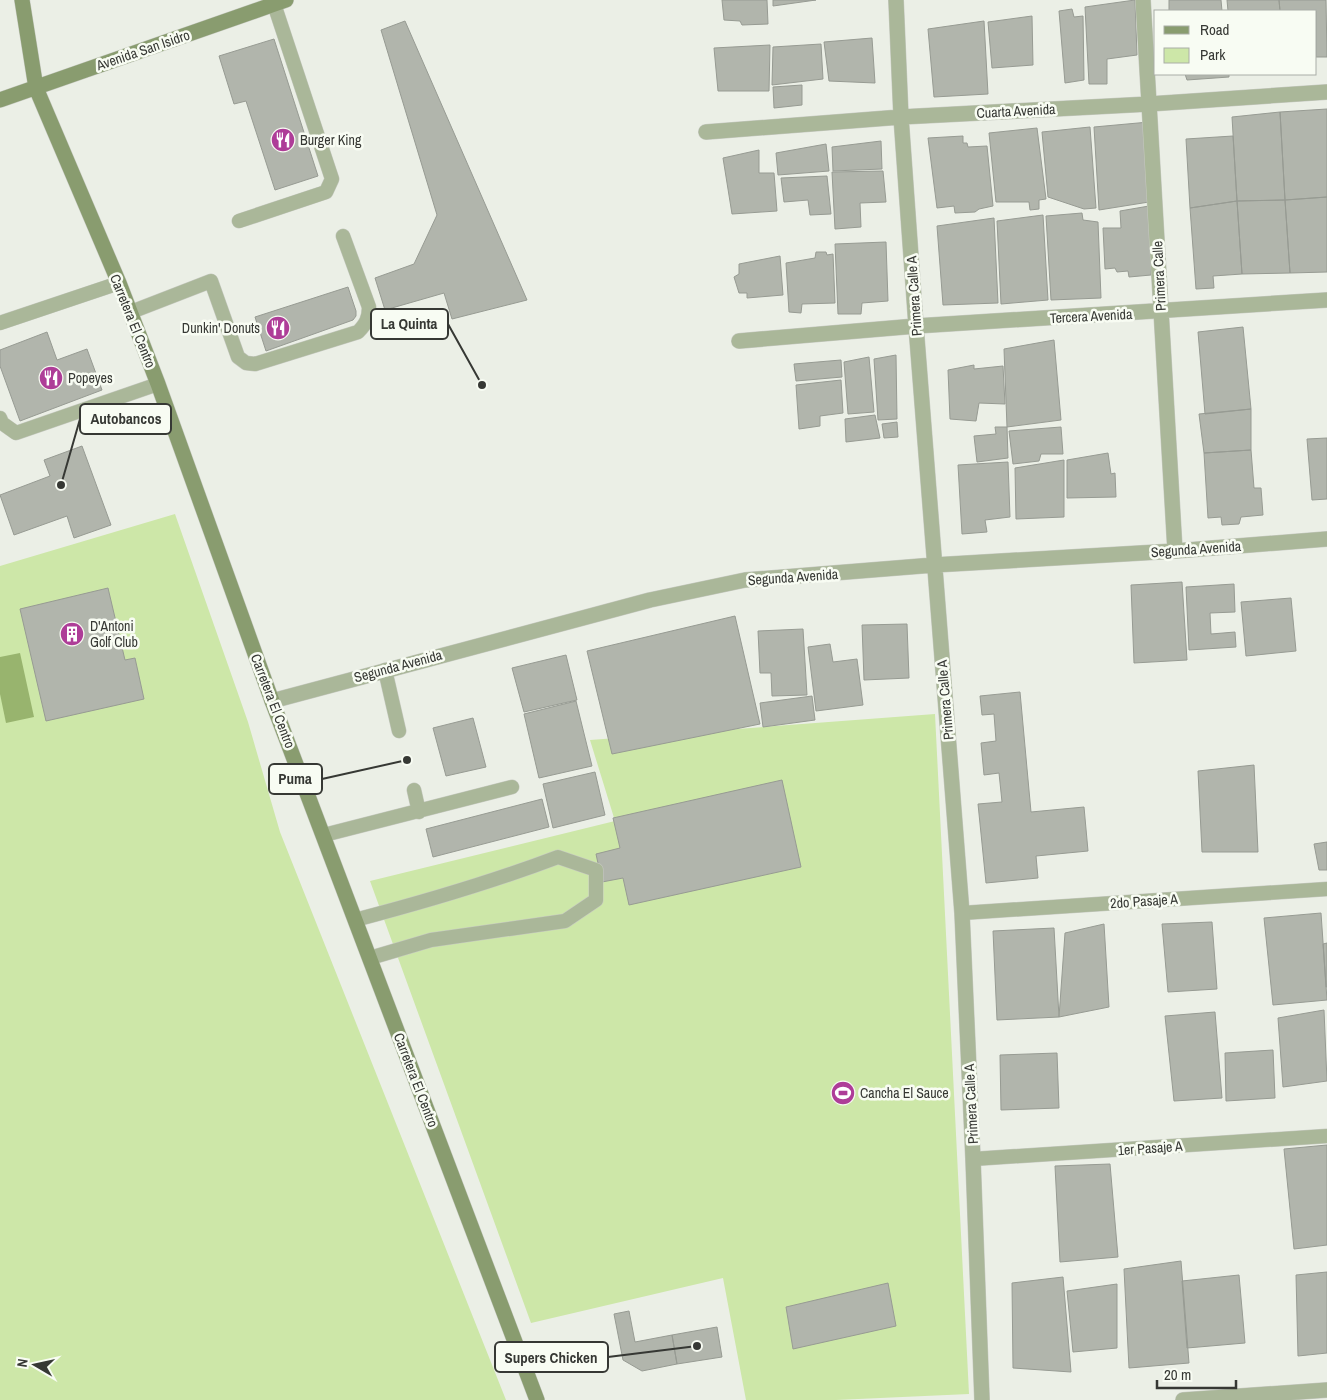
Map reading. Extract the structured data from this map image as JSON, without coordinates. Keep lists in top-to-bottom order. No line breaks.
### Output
{"streets":{"main road":["Avenida San Isidro","Carretera El Centro"],"street":["Cuarta Avenida","Primera Calle","Primera Calle A","Tercera Avenida","Segunda Avenida"],"lane":["2do Pasaje A","1er Pasaje A"]},"crossings":[["Avenida San Isidro","Carretera El Centro"],["Cuarta Avenida","Primera Calle"],["Cuarta Avenida","Primera Calle A"],["Primera Calle","Tercera Avenida"],["Primera Calle","Segunda Avenida"],["Primera Calle A","Tercera Avenida"],["Primera Calle A","Segunda Avenida"],["Primera Calle A","2do Pasaje A"],["Primera Calle A","1er Pasaje A"],["Carretera El Centro","Segunda Avenida"]],"places":{"restaurant":["Burger King","Dunkin' Donuts","Popeyes"],"other":["La Quinta","Autobancos","Puma","Supers Chicken"],"building":["D'Antoni Golf Club"],"sports":["Cancha El Sauce"]},"legend":["Road","Park"],"scale_bar":"20 m","north":"left"}
